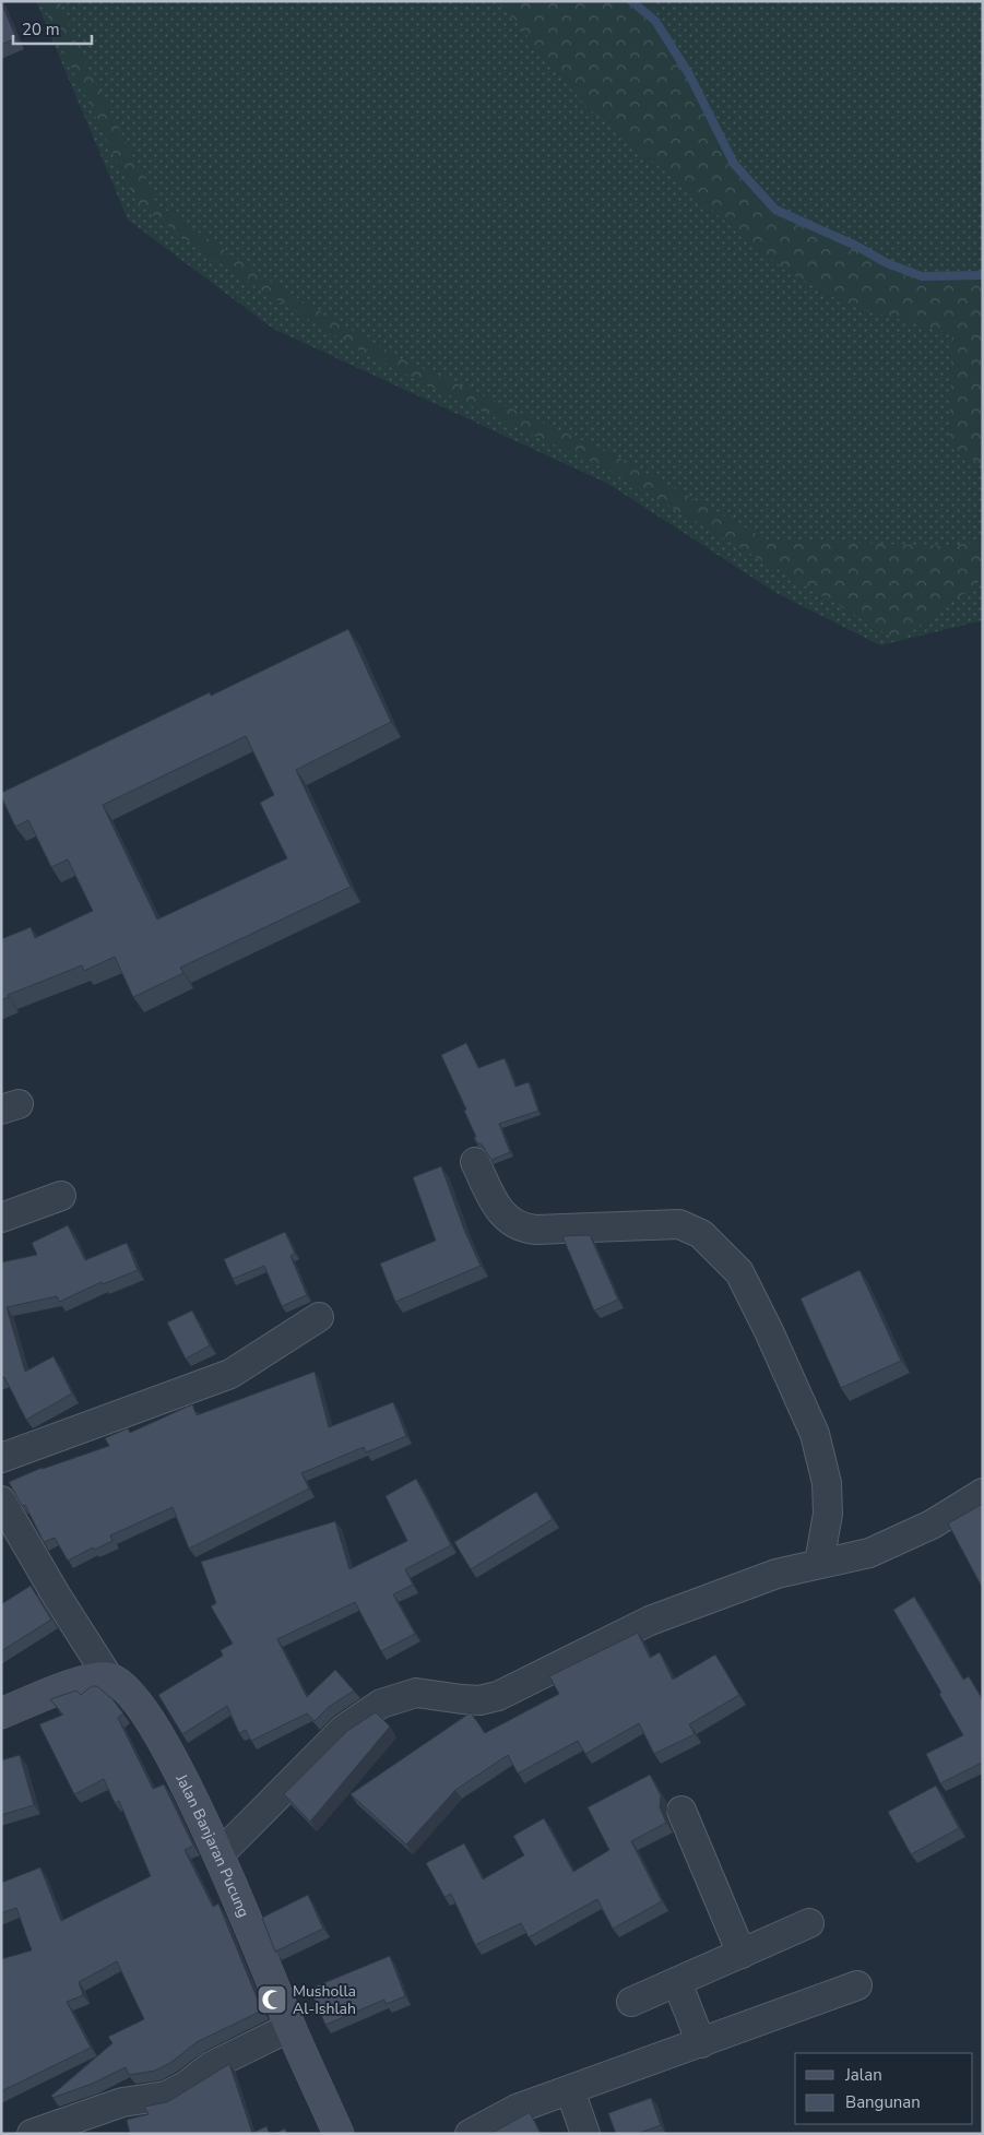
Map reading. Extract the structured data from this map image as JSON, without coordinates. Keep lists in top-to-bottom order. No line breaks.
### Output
{"streets":{"street":["Jalan Banjaran Pucung"]},"places":{"mosque":["Musholla Al-Ishlah"]},"legend":["Jalan","Bangunan"],"scale_bar":"20 m"}
